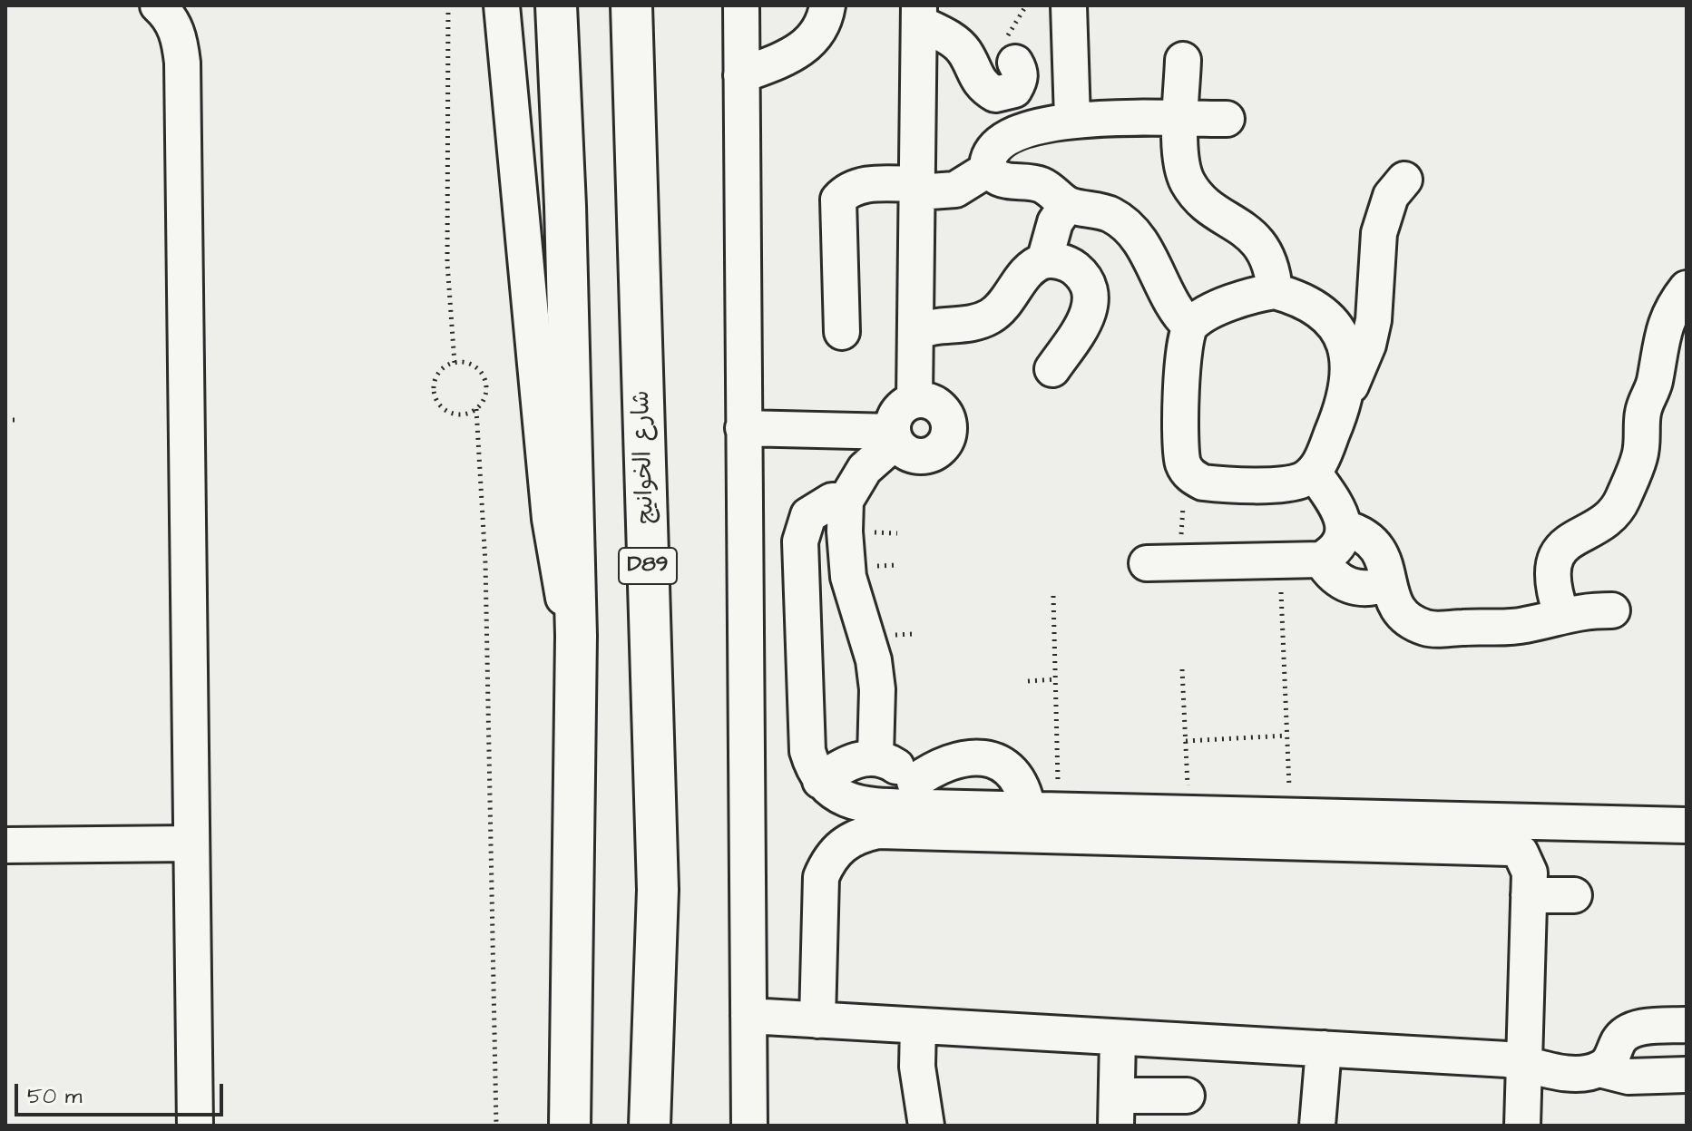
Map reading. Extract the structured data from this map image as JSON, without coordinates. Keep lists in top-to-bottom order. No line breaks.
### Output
{"streets":{"highway":["شارع الخوانيج","D89"]},"scale_bar":"50 m"}
